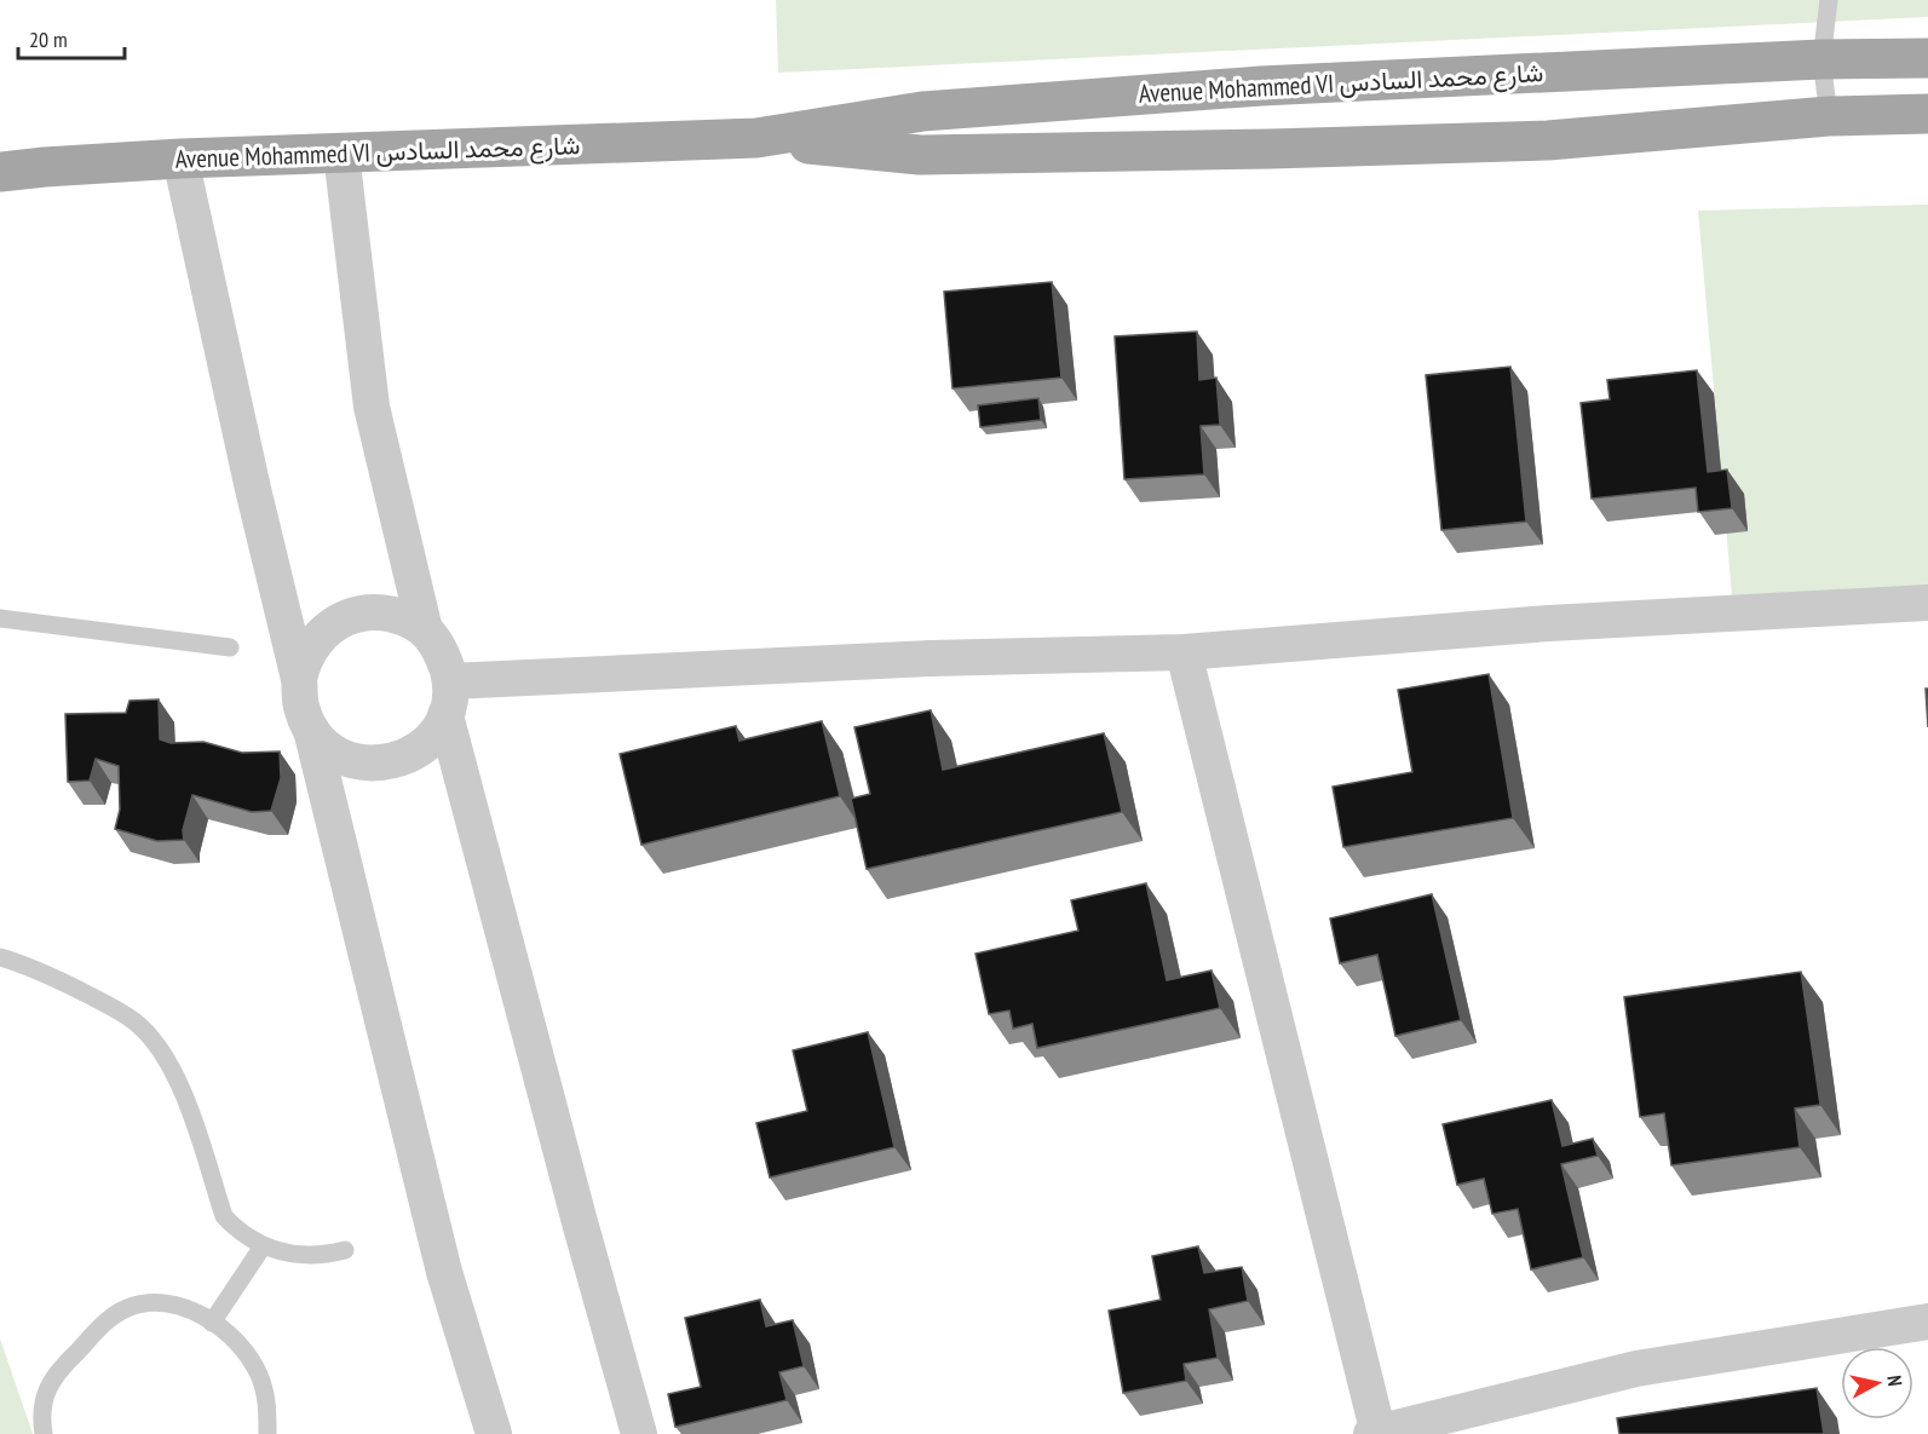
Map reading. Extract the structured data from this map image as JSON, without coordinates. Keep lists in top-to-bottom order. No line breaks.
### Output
{"streets":{"main road":["Avenue Mohammed VI شارع محمد السادس"]},"scale_bar":"20 m","north":"right"}
